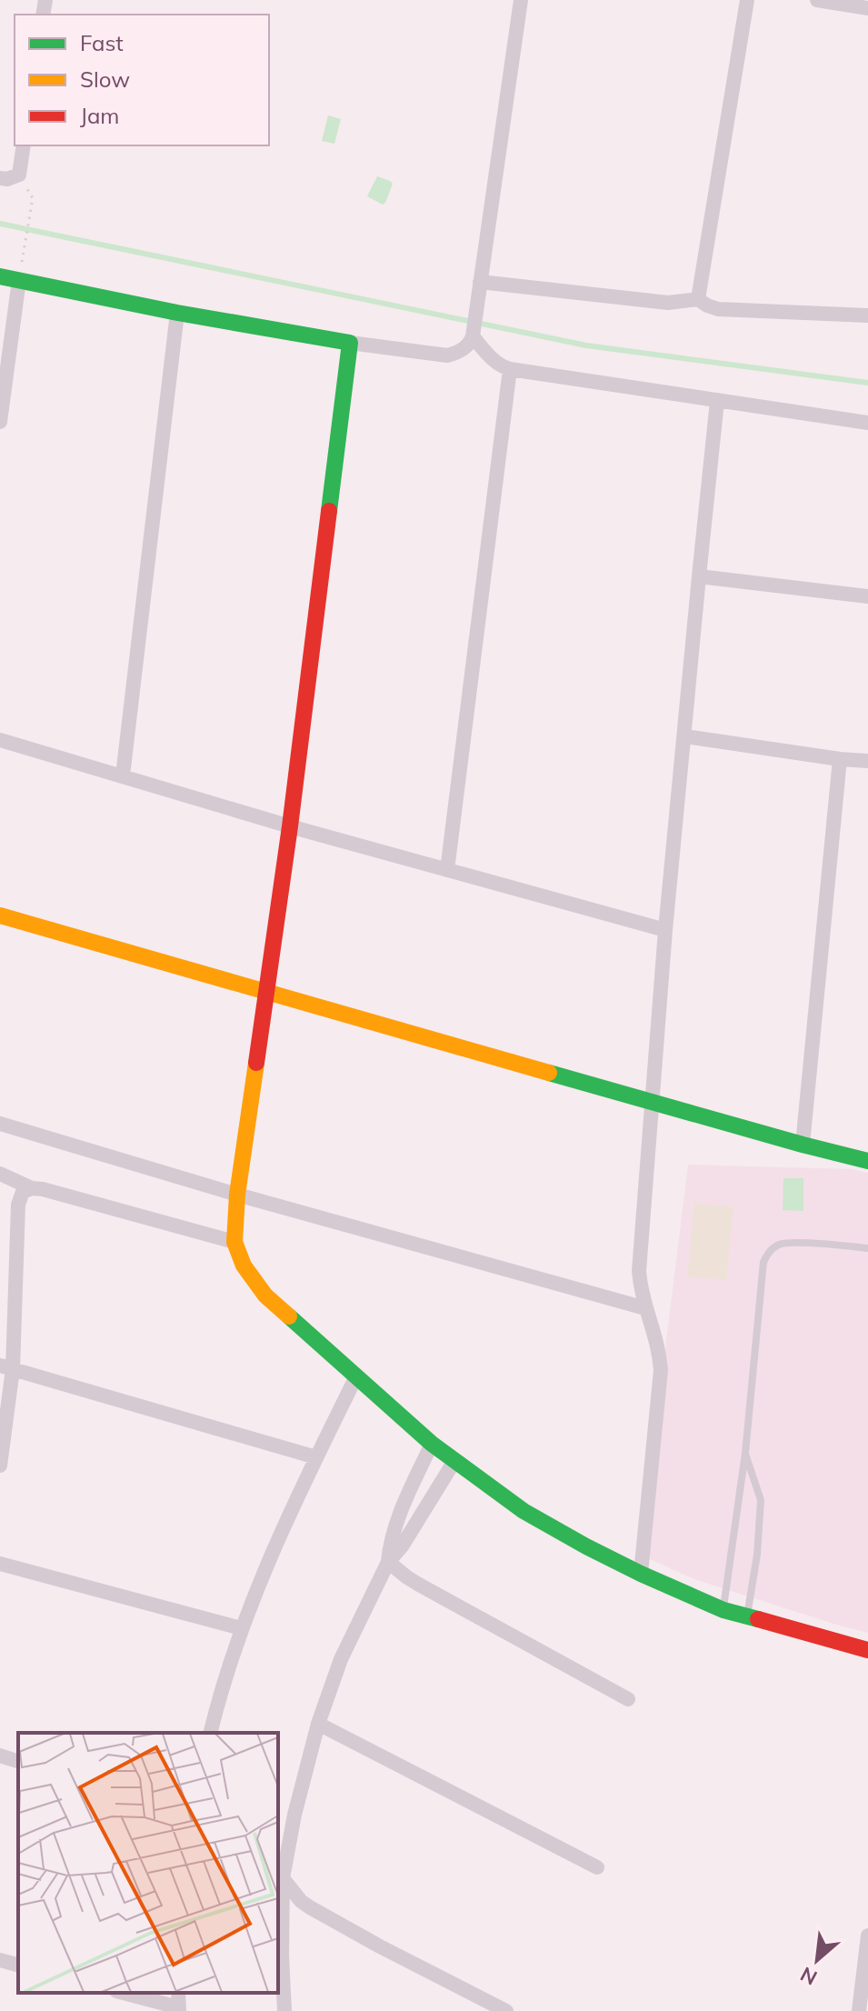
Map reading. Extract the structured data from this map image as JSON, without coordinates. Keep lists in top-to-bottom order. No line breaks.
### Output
{"legend":["Fast","Slow","Jam"],"north":"bottom left"}
